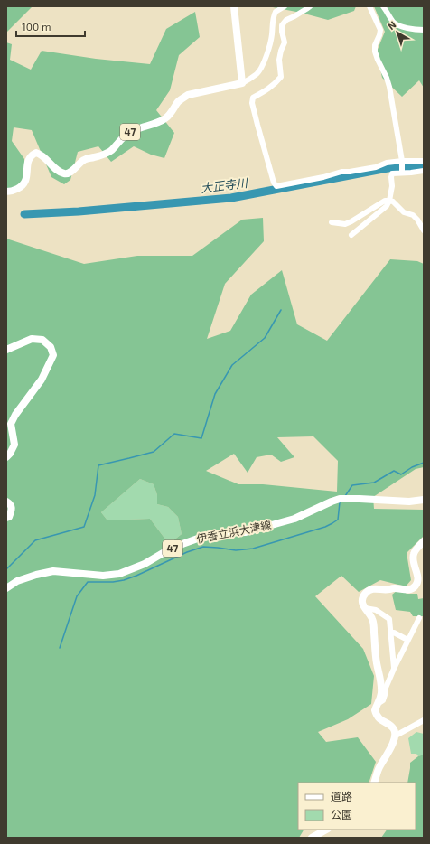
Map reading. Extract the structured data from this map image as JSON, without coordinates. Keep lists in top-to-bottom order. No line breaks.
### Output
{"streets":{"main road":["47","伊香立浜大津線"]},"water":["大正寺川"],"legend":["道路","公園"],"scale_bar":"100 m","north":"top left"}
